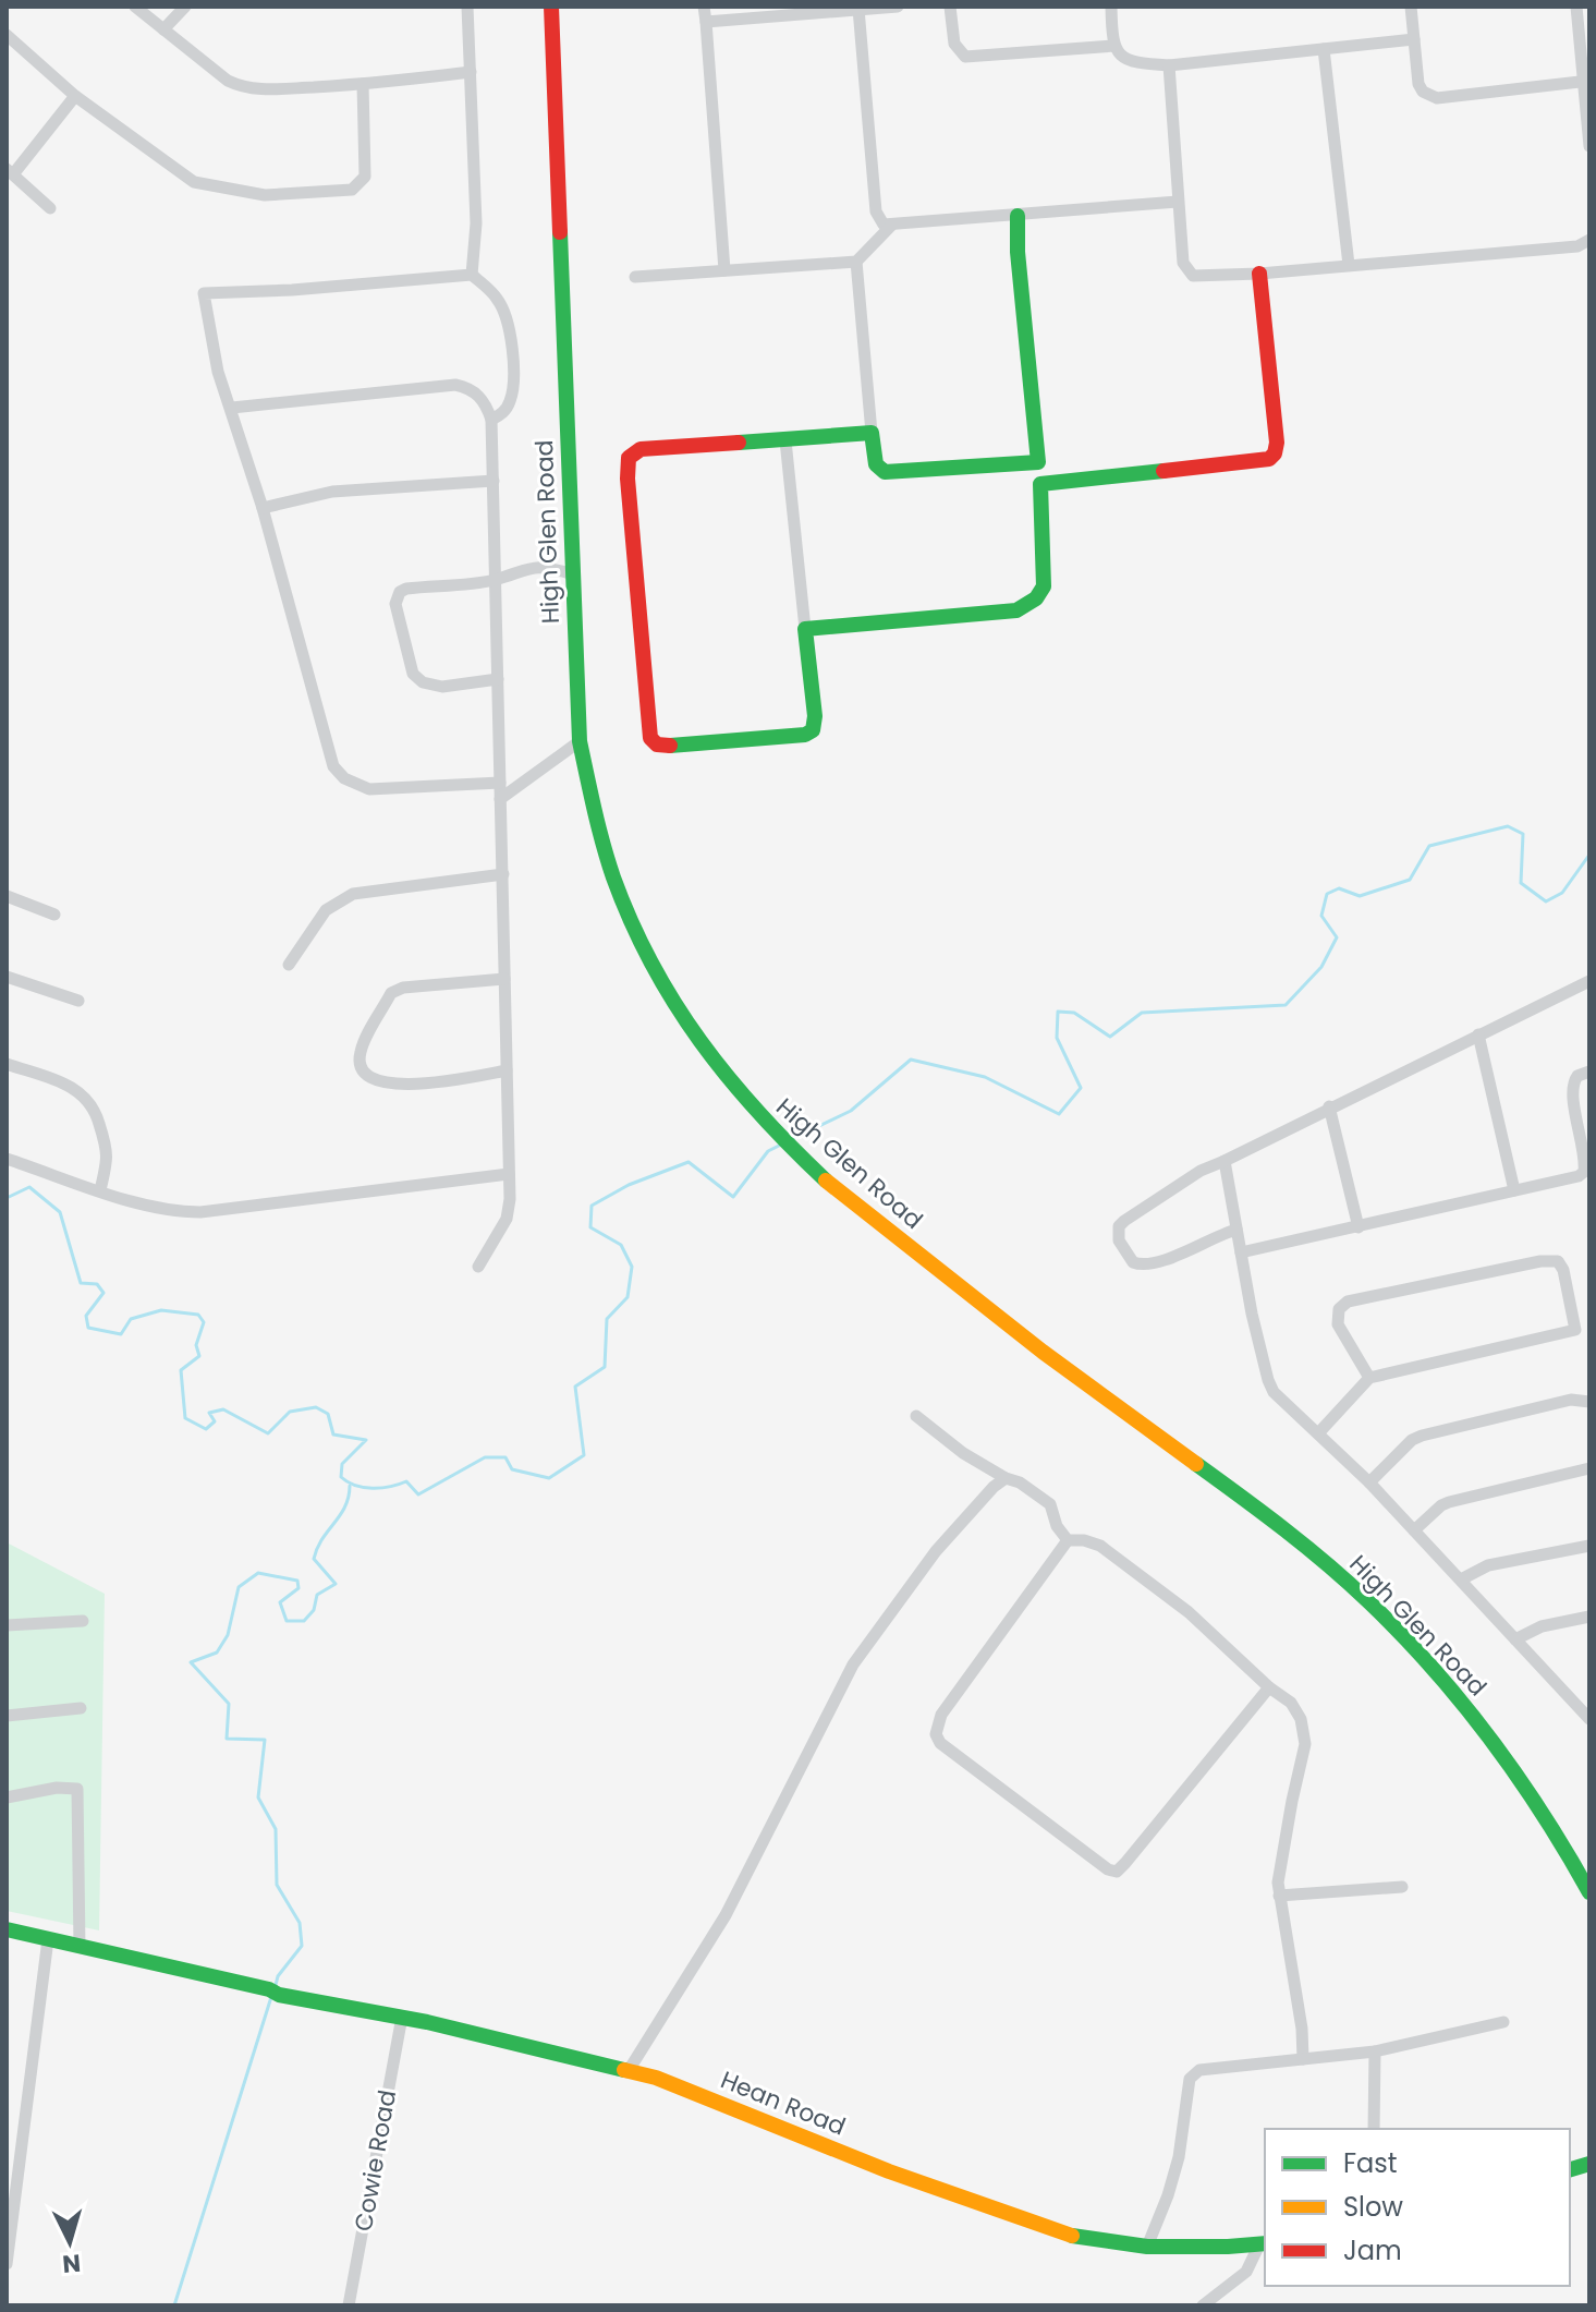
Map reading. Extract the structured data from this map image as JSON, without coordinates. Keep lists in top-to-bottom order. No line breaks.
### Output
{"streets":{"street":["High Glen Road","Hean Road","Cowie Road"]},"crossings":[["Hean Road","Cowie Road"]],"legend":["Fast","Slow","Jam"],"north":"bottom"}
